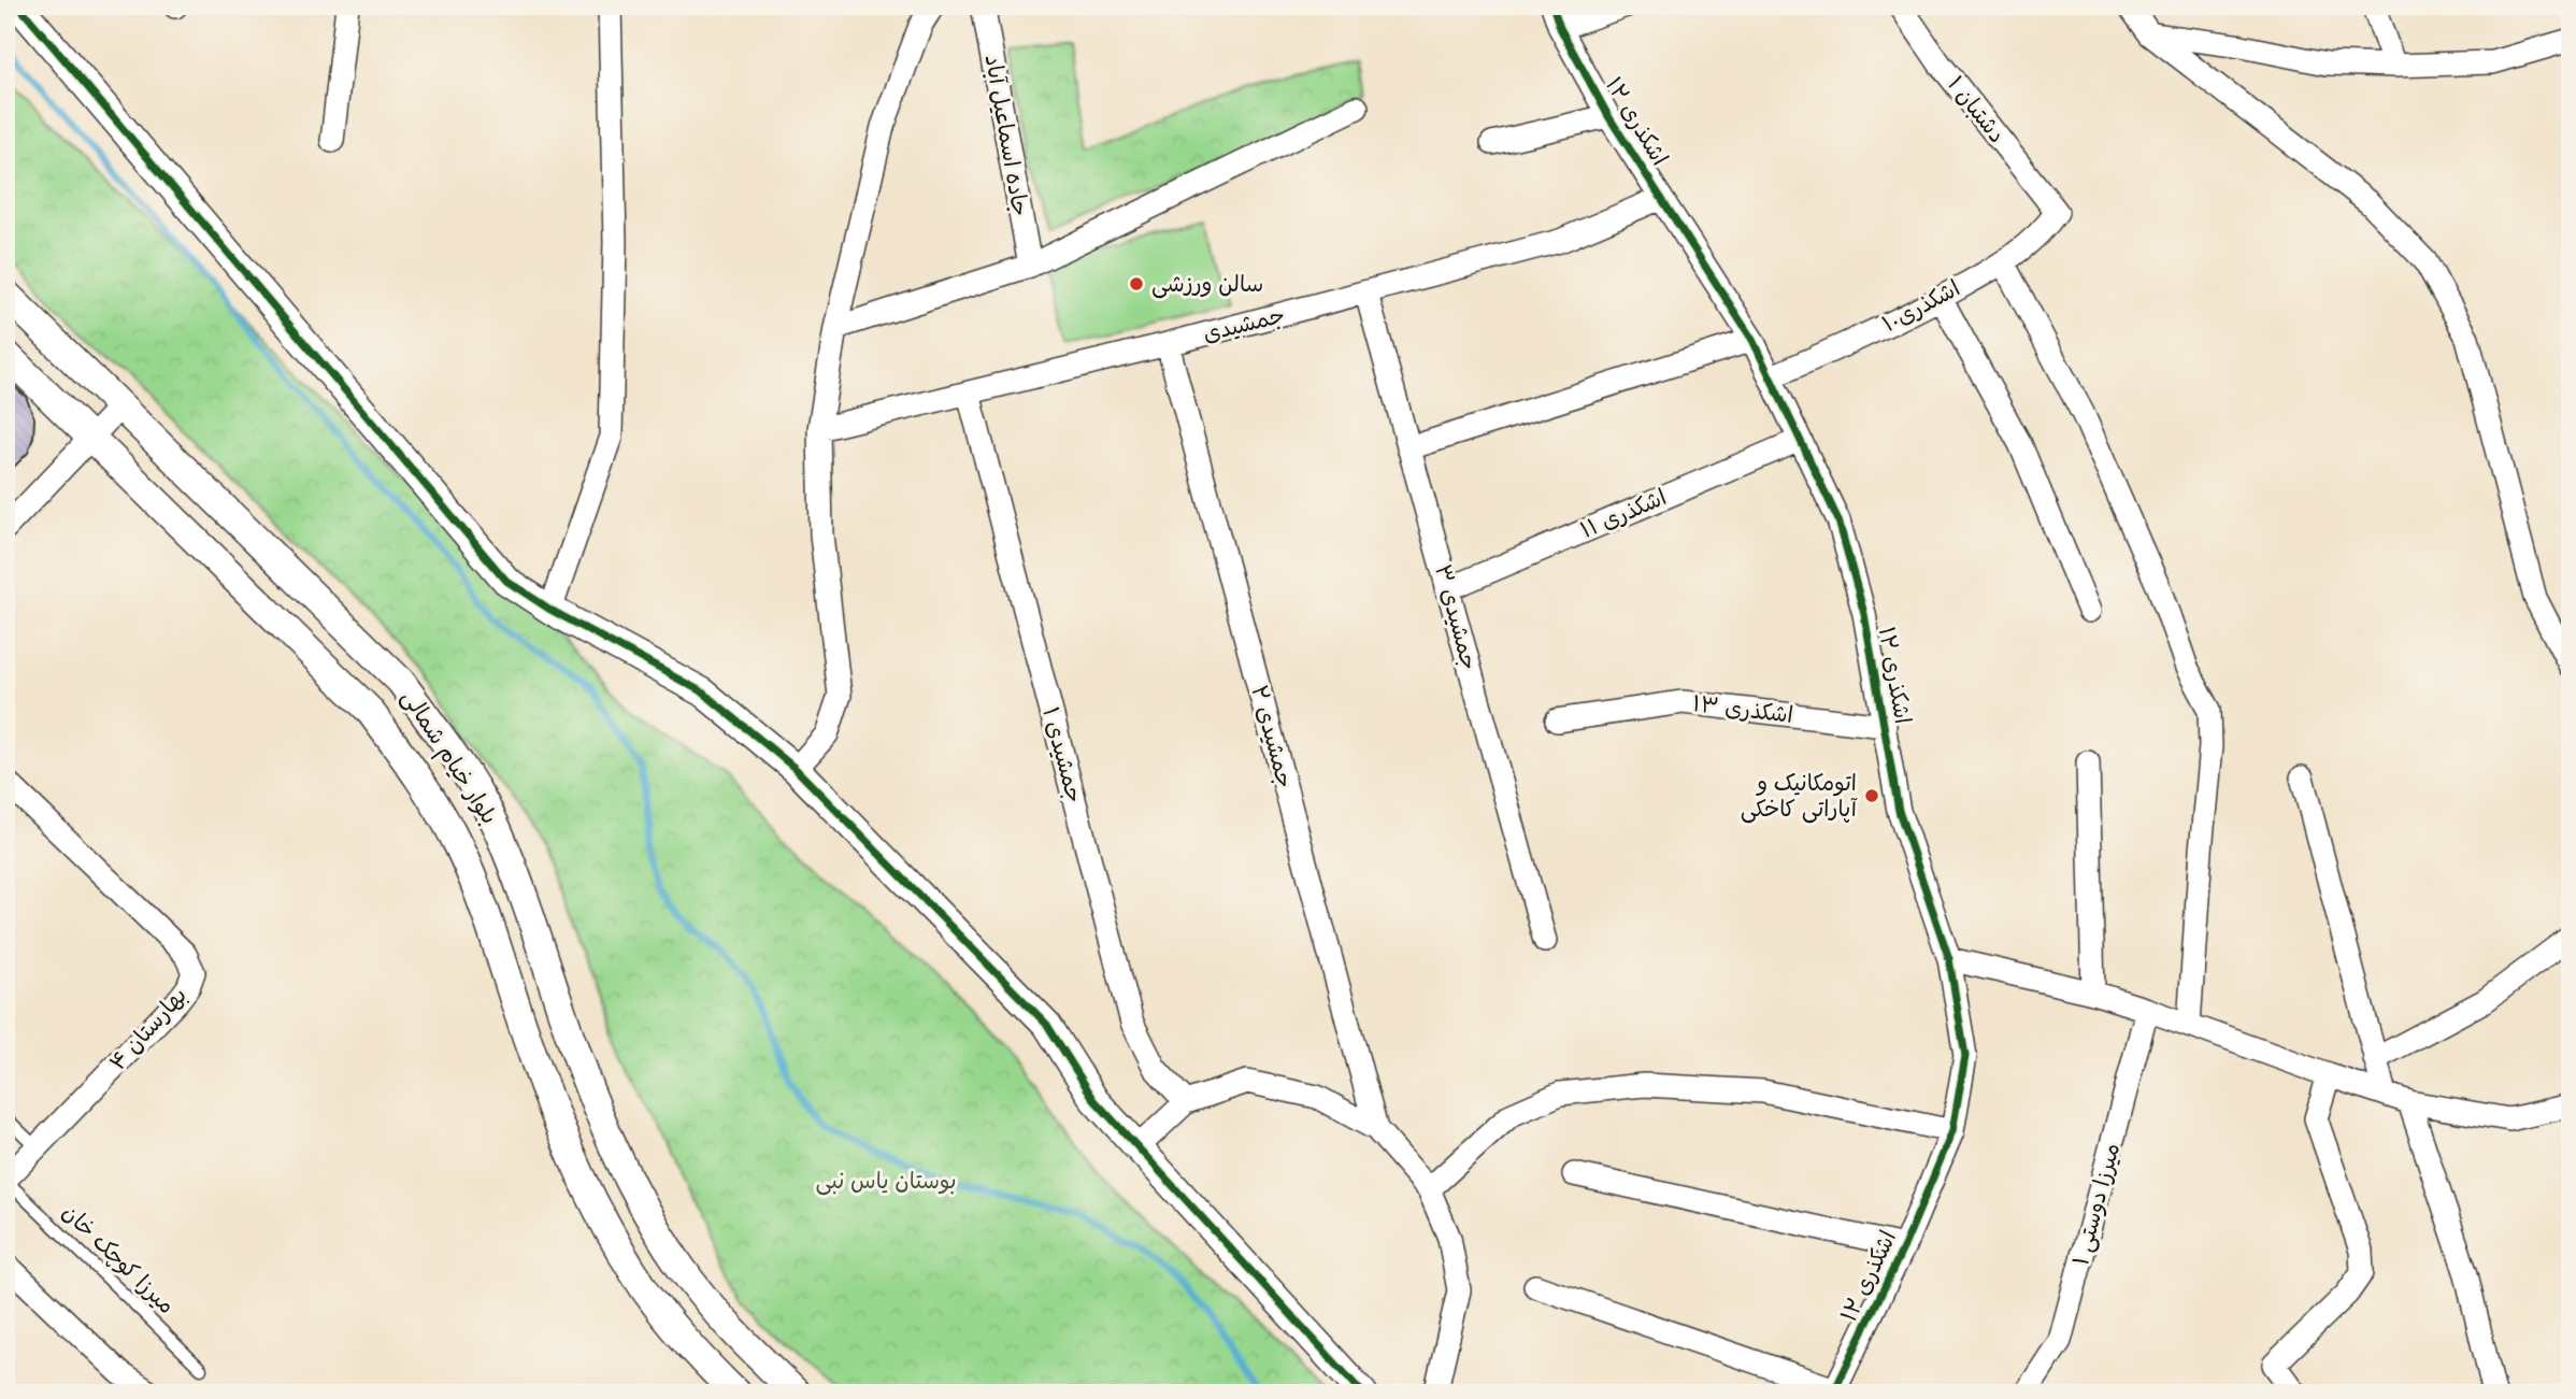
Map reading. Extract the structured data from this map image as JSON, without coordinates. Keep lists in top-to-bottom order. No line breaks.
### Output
{"streets":{"street":["دشتبان ۱","اشکذری ۱۲","جاده اسماعیل آباد","اشکذری۱۰","جمشیدی","اشکذری ۱۱","جمشیدی ۳","اشکذری ۱۳","جمشیدی ۲","جمشیدی ۱","بلوار خیام شمالی","بهارستان ۴","میرزا دوستی ۱"],"lane":["میرزا کوچک خان"]},"crossings":[["دشتبان ۱","اشکذری۱۰"],["اشکذری ۱۲","اشکذری۱۰"],["اشکذری ۱۲","جمشیدی"],["اشکذری ۱۲","اشکذری ۱۱"],["اشکذری ۱۲","اشکذری ۱۳"],["جمشیدی","جمشیدی ۳"],["جمشیدی","جمشیدی ۲"],["جمشیدی","جمشیدی ۱"],["اشکذری ۱۱","جمشیدی ۳"],["بهارستان ۴","میرزا کوچک خان"]],"parks":["بوستان یاس نبی"],"places":["سالن ورزشی","اتومکانیک و آپاراتی کاخکی"]}
